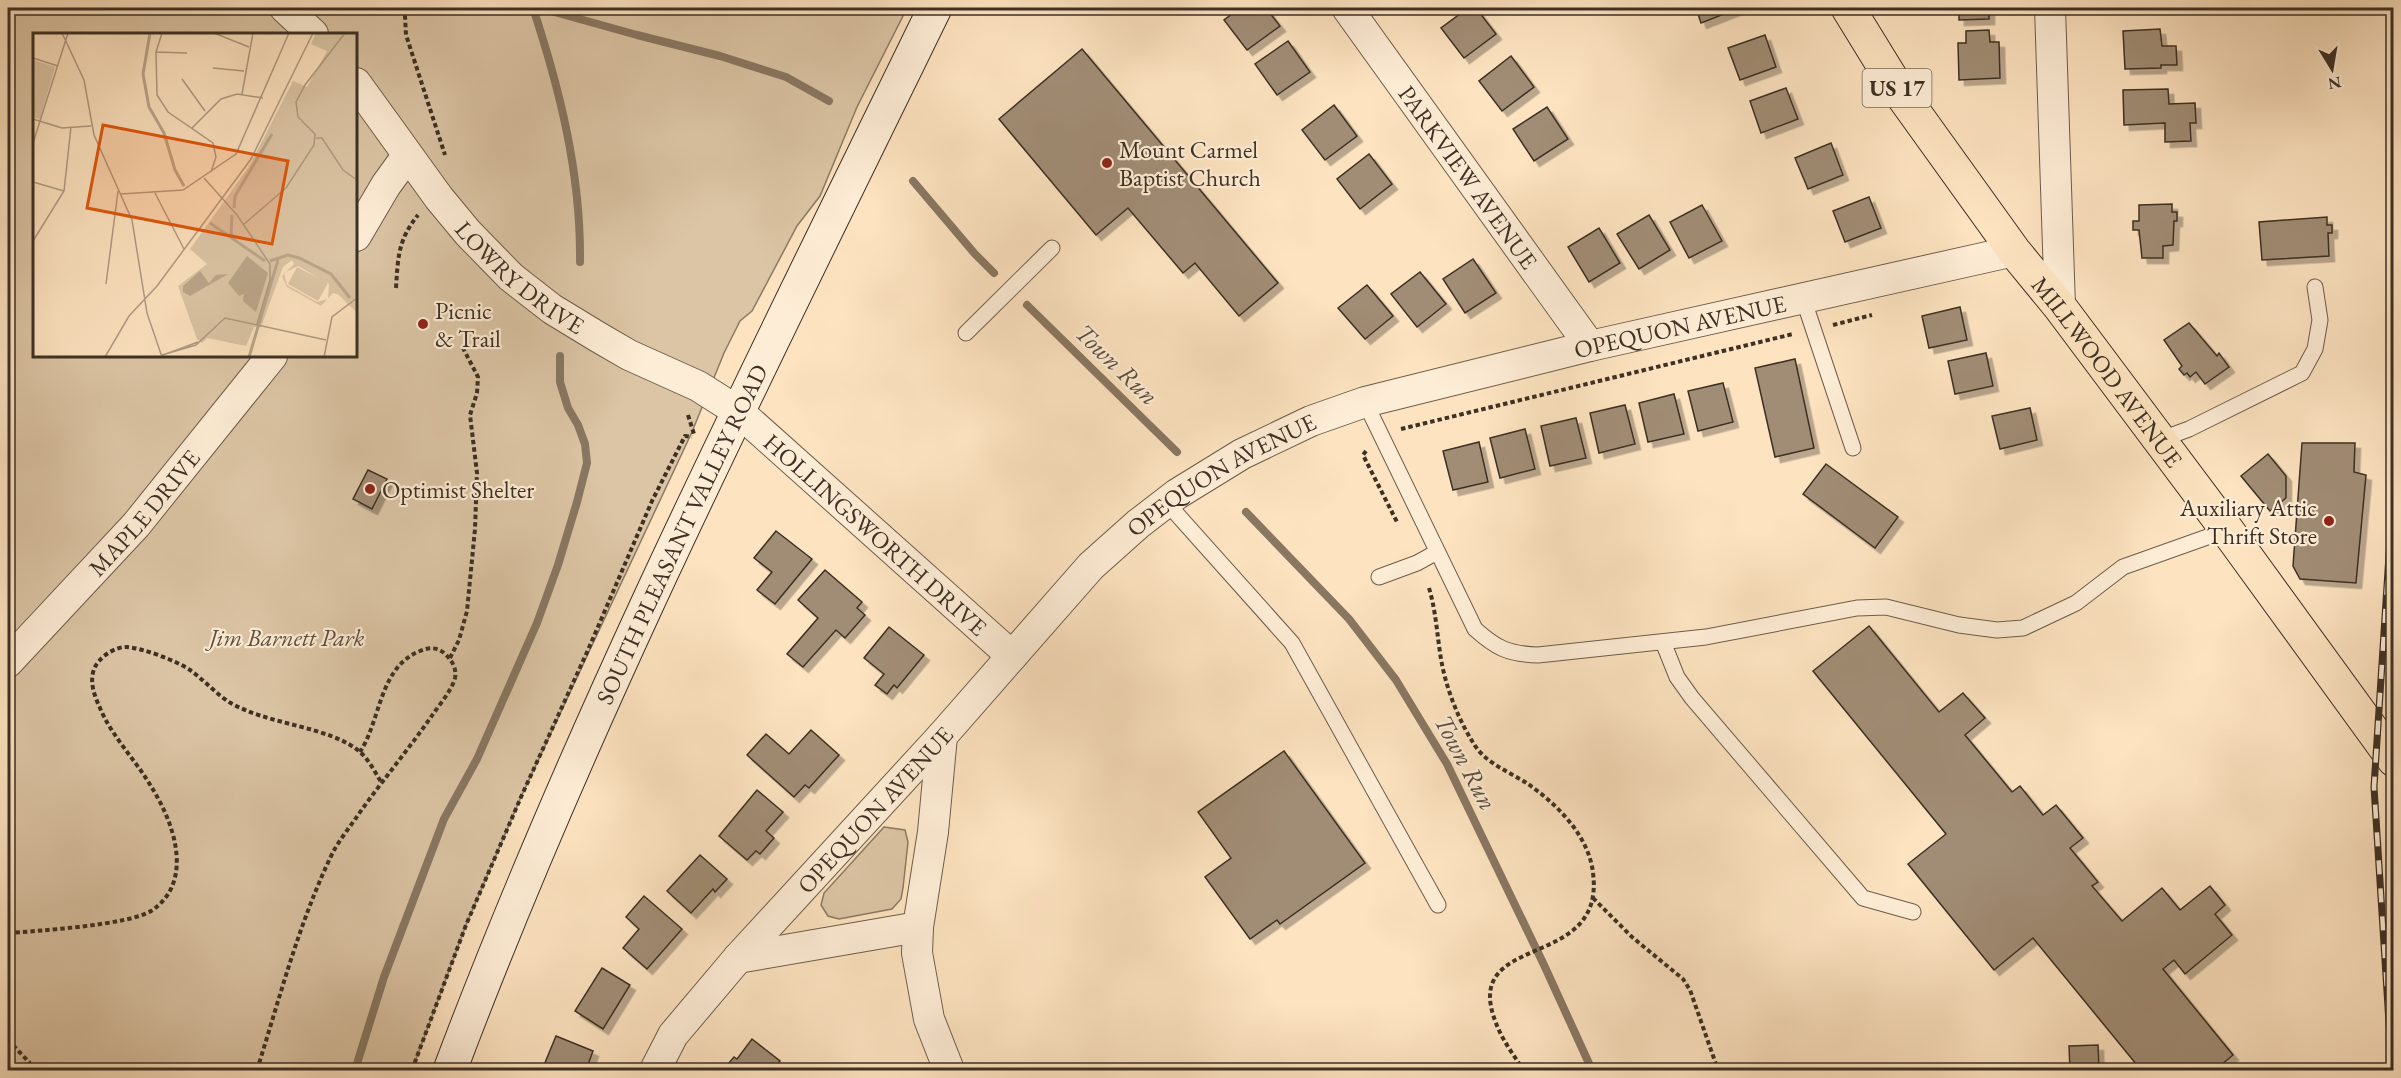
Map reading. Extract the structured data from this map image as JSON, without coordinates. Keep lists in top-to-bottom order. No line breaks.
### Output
{"streets":{"main road":["US 17","MILLWOOD AVENUE","SOUTH PLEASANT VALLEY ROAD"],"street":["PARKVIEW AVENUE","LOWRY DRIVE","OPEQUON AVENUE","MAPLE DRIVE","HOLLINGSWORTH DRIVE"]},"crossings":[["PARKVIEW AVENUE","OPEQUON AVENUE"],["LOWRY DRIVE","HOLLINGSWORTH DRIVE"],["LOWRY DRIVE","SOUTH PLEASANT VALLEY ROAD"],["OPEQUON AVENUE","MILLWOOD AVENUE"],["OPEQUON AVENUE","HOLLINGSWORTH DRIVE"],["HOLLINGSWORTH DRIVE","SOUTH PLEASANT VALLEY ROAD"]],"water":["Town Run"],"parks":["Jim Barnett Park"],"places":["Mount Carmel Baptist Church","Picnic & Trail","Optimist Shelter","Auxiliary Attic Thrift Store"],"north":"bottom"}
